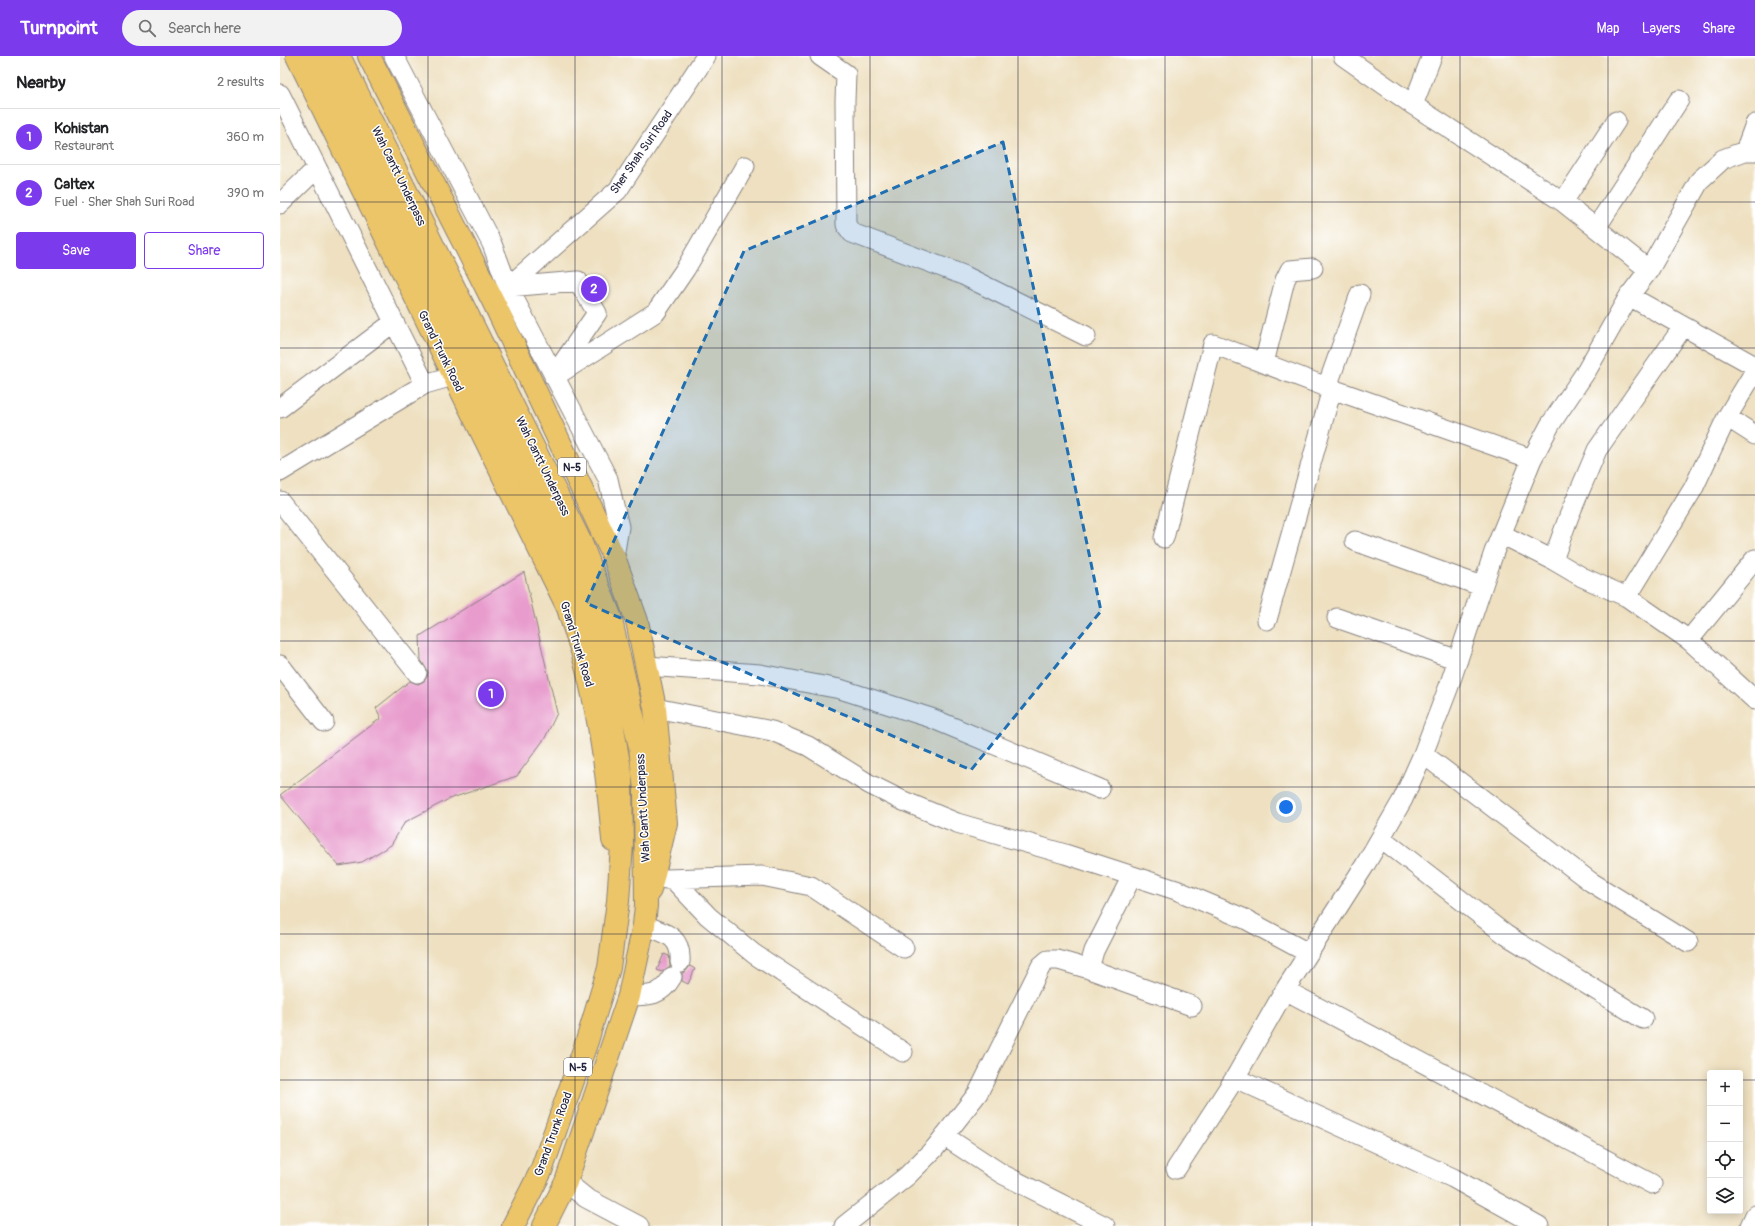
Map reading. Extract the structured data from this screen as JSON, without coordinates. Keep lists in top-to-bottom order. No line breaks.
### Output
{"streets":{"main road":["Wah Cantt Underpass","Grand Trunk Road","N-5"],"street":["Sher Shah Suri Road"]},"crossings":[["Sher Shah Suri Road","N-5"],["Wah Cantt Underpass","Grand Trunk Road"],["Wah Cantt Underpass","N-5"]],"page":{"header":"Turnpoint","search":"Search here","nav":["Map","Layers","Share"],"heading":["Nearby","2 results"],"list":[{"mark":"1","name":"Kohistan","note":"Restaurant","value":"360 m"},{"mark":"2","name":"Caltex","note":"Fuel · Sher Shah Suri Road","value":"390 m"}],"buttons":["Save","Share"],"pins":["2","1"],"map_buttons":["+","−"]}}
